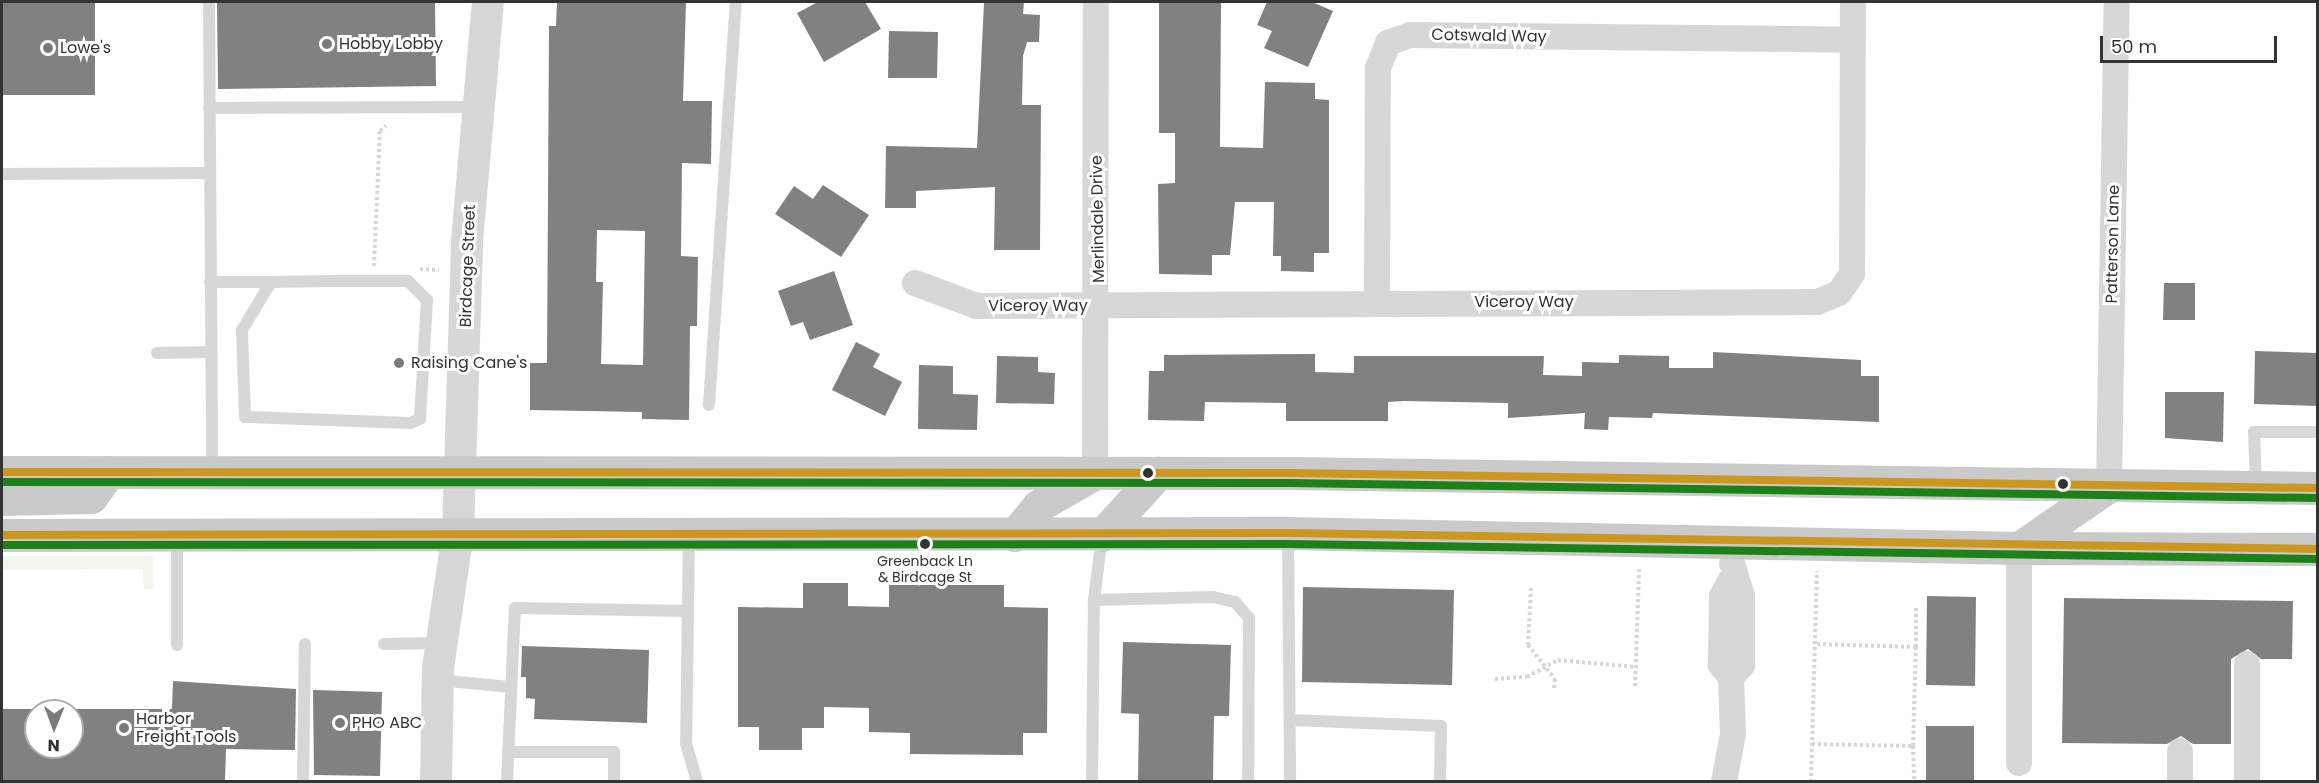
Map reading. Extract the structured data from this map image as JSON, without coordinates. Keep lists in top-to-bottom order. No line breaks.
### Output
{"streets":{"street":["Cotswald Way","Merlindale Drive","Patterson Lane","Birdcage Street","Viceroy Way"]},"crossings":[["Cotswald Way","Viceroy Way"],["Merlindale Drive","Viceroy Way"]],"places":["Hobby Lobby","Lowe's","Raising Cane's","Greenback Ln & Birdcage St","PHO ABC","Harbor Freight Tools"],"scale_bar":"50 m","north":"bottom"}
